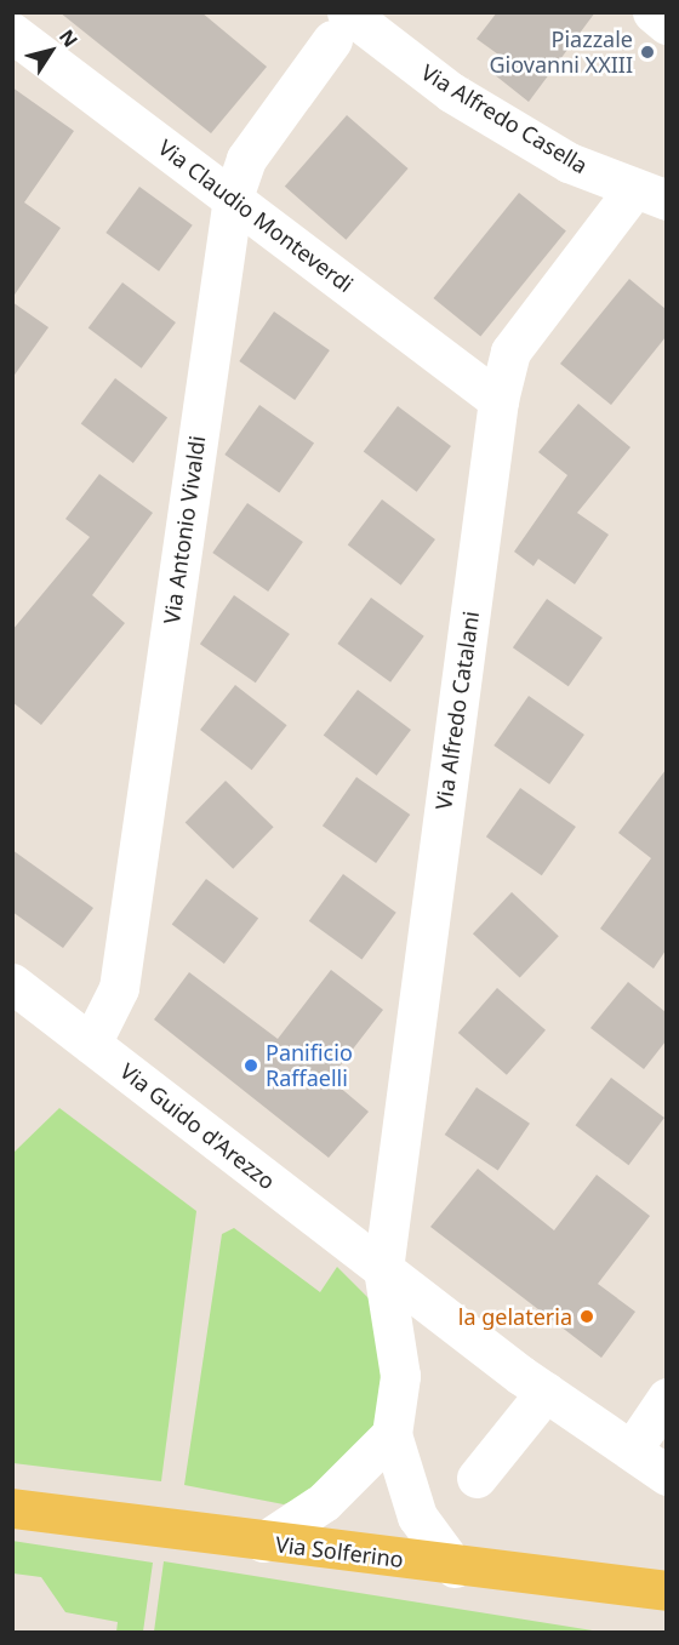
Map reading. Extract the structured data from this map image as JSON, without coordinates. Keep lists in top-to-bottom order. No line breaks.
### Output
{"streets":{"main road":["Via Solferino"],"street":["Via Alfredo Casella","Via Claudio Monteverdi","Via Antonio Vivaldi","Via Alfredo Catalani","Via Guido d'Arezzo"]},"crossings":[["Via Alfredo Casella","Via Antonio Vivaldi"],["Via Alfredo Casella","Via Alfredo Catalani"],["Via Claudio Monteverdi","Via Antonio Vivaldi"],["Via Claudio Monteverdi","Via Alfredo Catalani"],["Via Antonio Vivaldi","Via Guido d'Arezzo"],["Via Alfredo Catalani","Via Guido d'Arezzo"]],"places":["Piazzale Giovanni XXIII","Panificio Raffaelli","la gelateria"],"north":"top right"}
